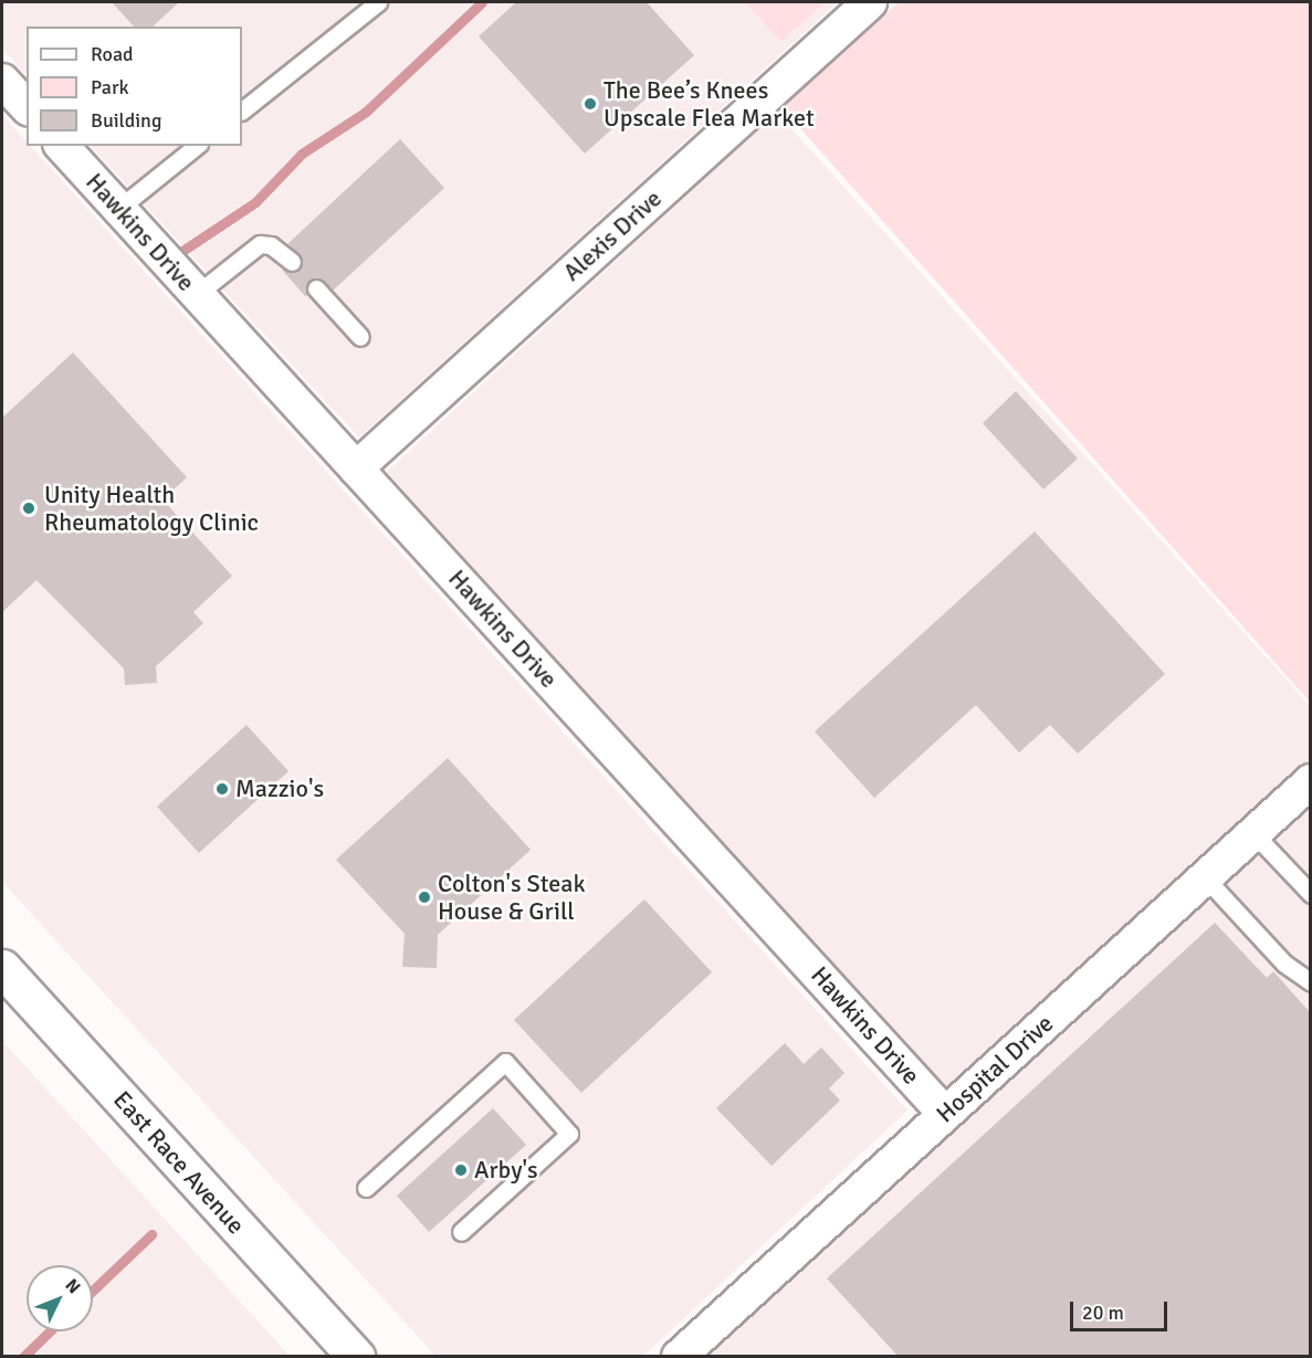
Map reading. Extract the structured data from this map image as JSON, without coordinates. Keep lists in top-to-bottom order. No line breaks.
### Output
{"streets":{"main road":["East Race Avenue"],"street":["Hawkins Drive","Alexis Drive","Hospital Drive"]},"crossings":[["Hawkins Drive","Alexis Drive"],["Hawkins Drive","Hospital Drive"]],"places":["The Bee’s Knees Upscale Flea Market","Unity Health Rheumatology Clinic","Mazzio's","Colton's Steak House & Grill","Arby's"],"legend":["Road","Park","Building"],"scale_bar":"20 m","north":"top right"}
